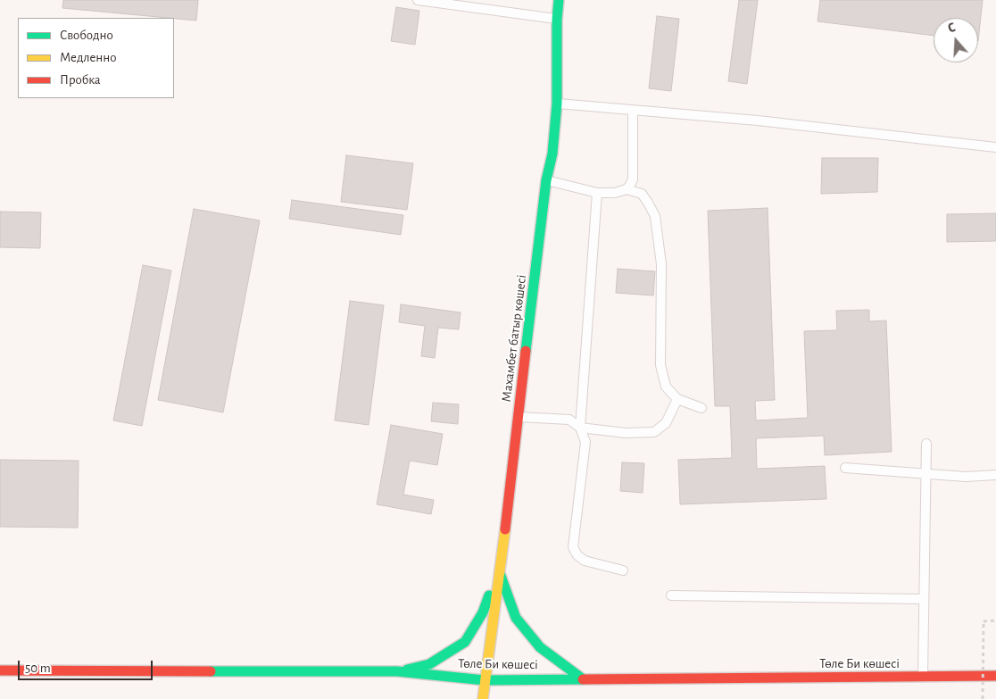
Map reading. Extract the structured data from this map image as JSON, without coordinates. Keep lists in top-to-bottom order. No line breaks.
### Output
{"streets":{"street":["Махамбет батыр көшесі","Төле Би көшесі"]},"crossings":[["Махамбет батыр көшесі","Төле Би көшесі"]],"legend":["Свободно","Медленно","Пробка"],"scale_bar":"50 m","north":"top"}
